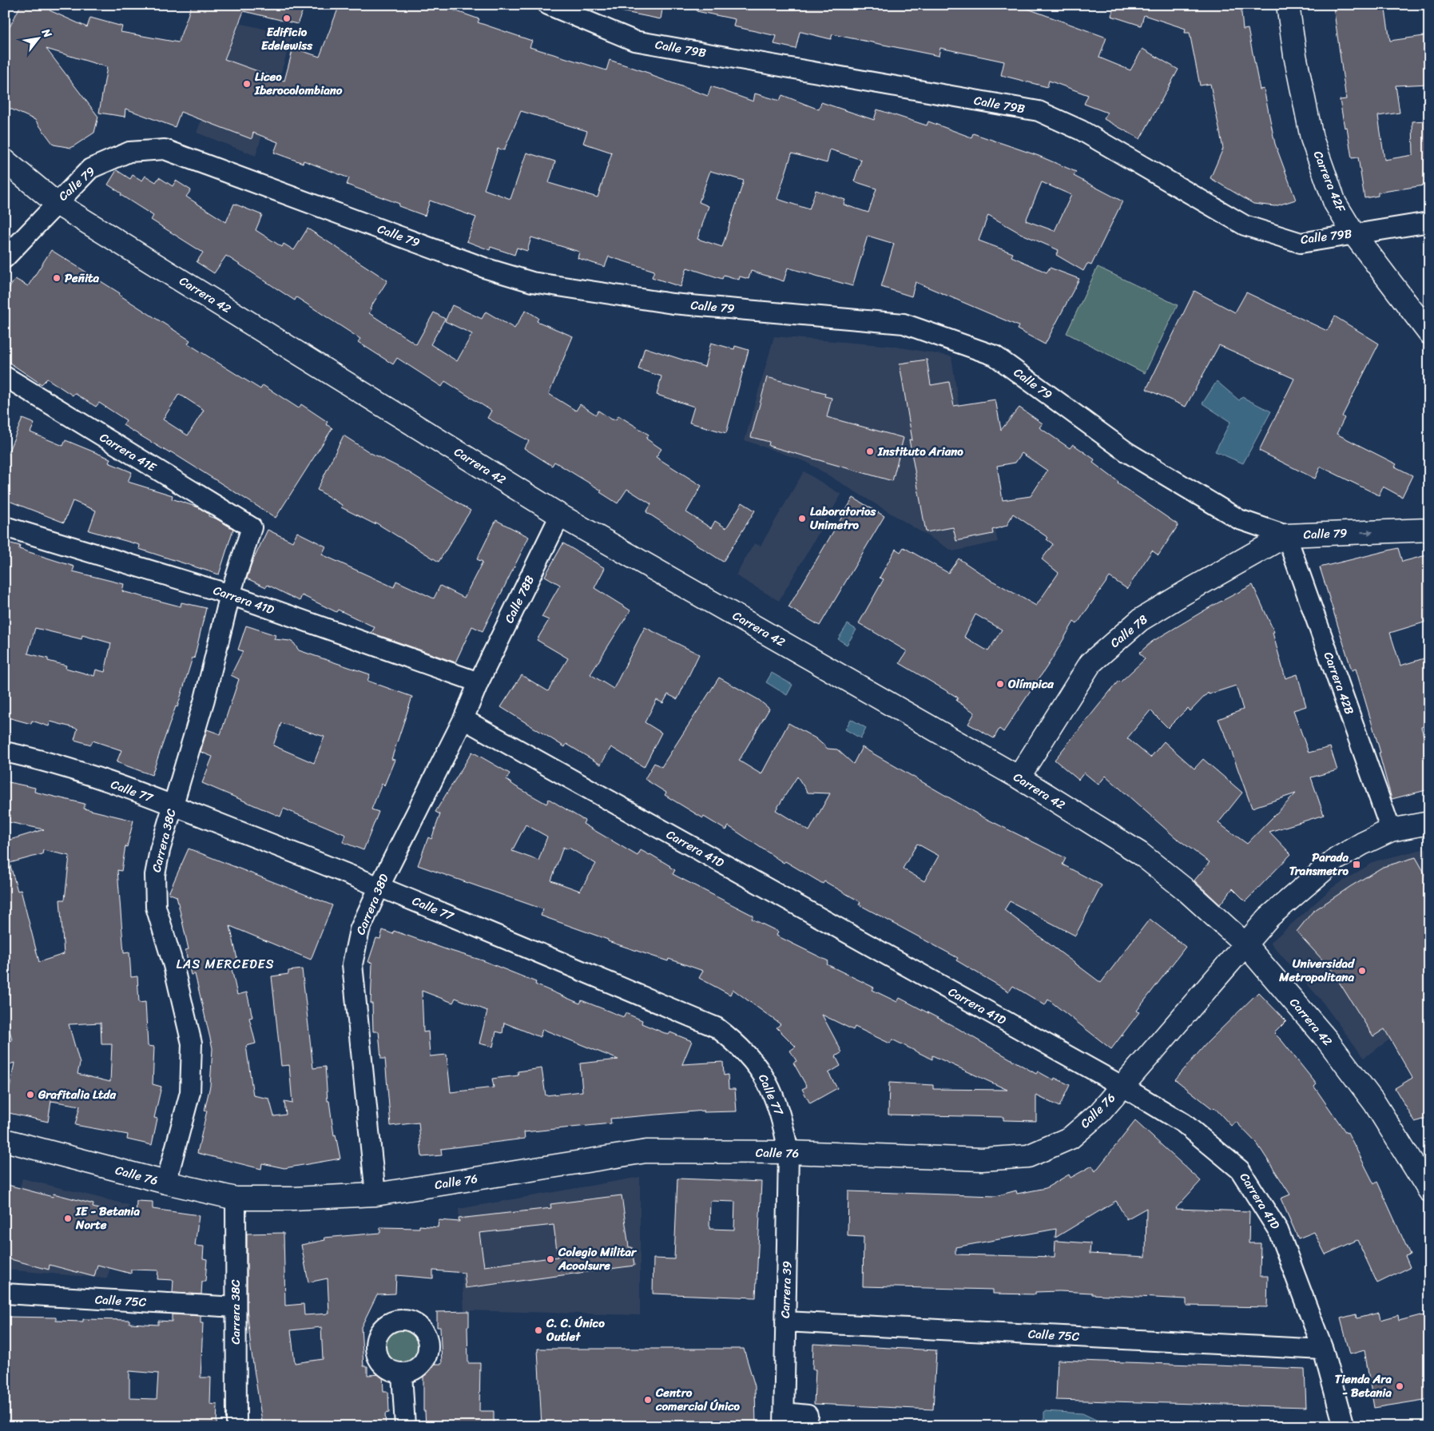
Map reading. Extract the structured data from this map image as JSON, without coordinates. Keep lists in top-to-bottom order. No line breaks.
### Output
{"streets":{"street":["Calle 79B","Carrera 42F","Calle 79","Carrera 42","Carrera 41E","Calle 78B","Carrera 41D","Calle 78","Carrera 42B","Calle 77","Carrera 38C","Carrera 38D","Calle 76","Carrera 39","Calle 75C"]},"crossings":[["Calle 79B","Carrera 42F"],["Calle 79","Carrera 42"],["Calle 79","Calle 78"],["Calle 79","Carrera 42B"],["Carrera 42","Calle 78B"],["Carrera 42","Calle 78"],["Carrera 42","Calle 76"],["Carrera 41E","Carrera 38C"],["Calle 78B","Carrera 41D"],["Calle 78B","Carrera 38D"],["Carrera 41D","Carrera 38C"],["Carrera 41D","Carrera 38D"],["Carrera 41D","Calle 76"],["Carrera 41D","Calle 75C"],["Calle 78","Carrera 42B"],["Carrera 42B","Calle 76"],["Calle 77","Carrera 38C"],["Calle 77","Carrera 38D"],["Calle 77","Calle 76"],["Calle 77","Carrera 39"],["Carrera 38C","Calle 76"],["Carrera 38C","Calle 75C"],["Carrera 38D","Calle 76"],["Calle 76","Carrera 39"],["Carrera 39","Calle 75C"]],"districts":["LAS MERCEDES"],"places":{"other":["Edificio Edelewiss","Liceo Iberocolombiano","Peñita","Instituto Ariano","Laboratorios Unimetro","Olímpica","Universidad Metropolitana","Grafitalia Ltda","IE - Betania Norte","Colegio Militar Acoolsure","C. C. Único Outlet","Tienda Ara - Betania","Centro comercial Único"],"transit":["Parada Transmetro"]},"north":"top right"}
